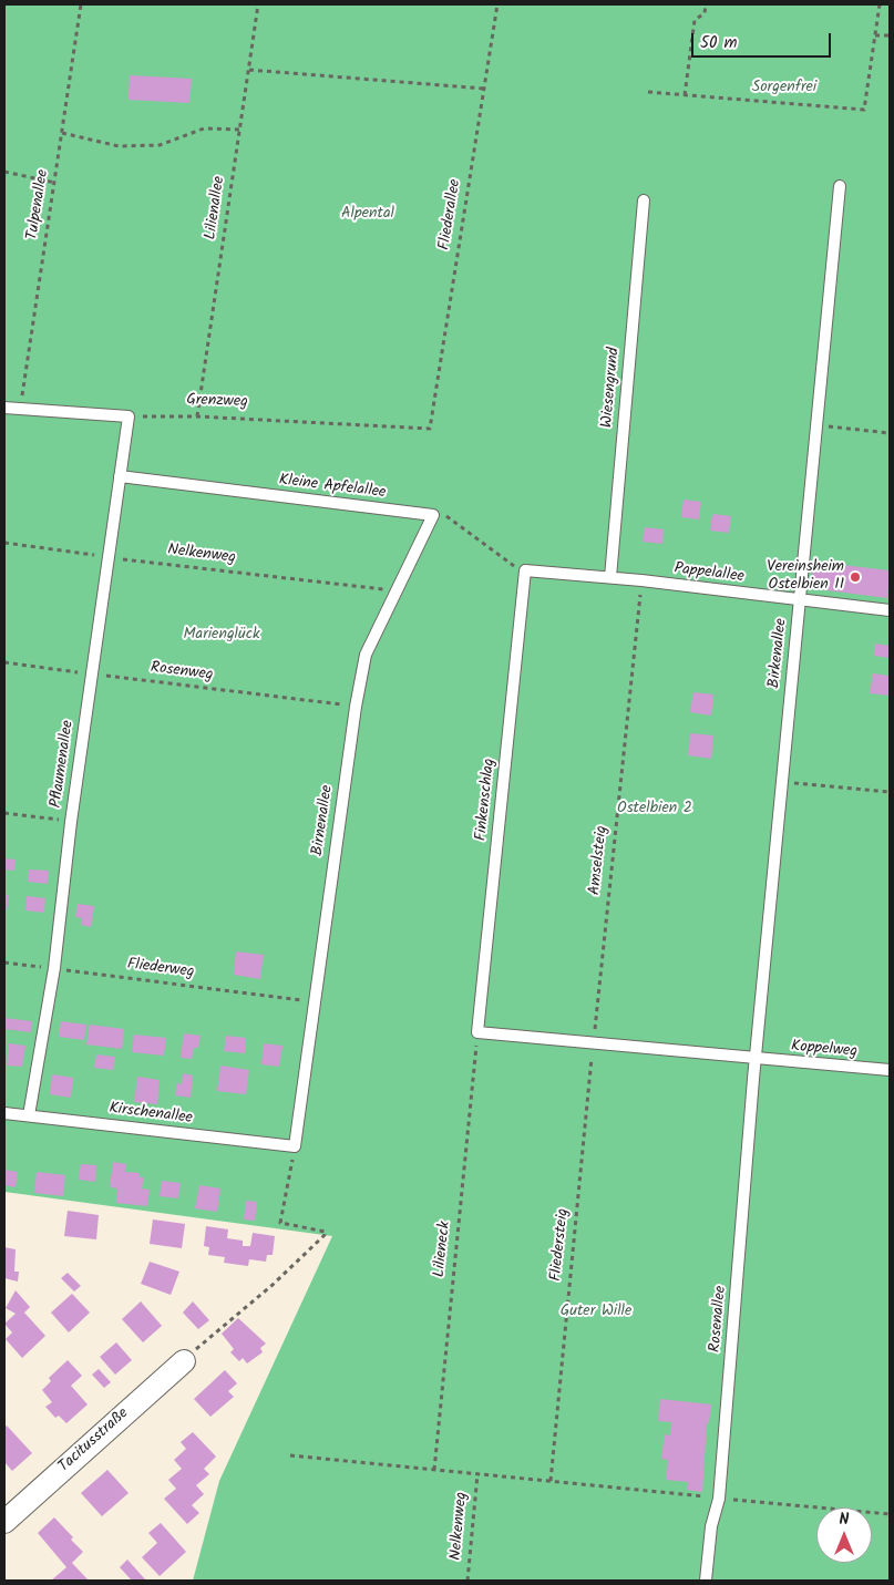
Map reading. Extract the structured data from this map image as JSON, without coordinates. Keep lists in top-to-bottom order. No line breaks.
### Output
{"streets":{"street":["Tacitusstraße"],"lane":["Wiesengrund","Kleine Apfelallee","Pappelallee","Birkenallee","Pflaumenallee","Finkenschlag","Birnenallee","Koppelweg","Kirschenallee","Rosenallee"],"path":["Tulpenallee","Lilienallee","Fliederallee","Grenzweg","Nelkenweg","Rosenweg","Amselsteig","Fliederweg","Fliedersteig","Lilieneck"]},"crossings":[["Lilienallee","Grenzweg"],["Fliederallee","Grenzweg"],["Wiesengrund","Pappelallee"],["Grenzweg","Pflaumenallee"],["Kleine Apfelallee","Pflaumenallee"],["Kleine Apfelallee","Birnenallee"],["Nelkenweg","Pflaumenallee"],["Nelkenweg","Birnenallee"],["Pappelallee","Birkenallee"],["Pappelallee","Finkenschlag"],["Pappelallee","Amselsteig"],["Birkenallee","Koppelweg"],["Birkenallee","Rosenallee"],["Rosenweg","Pflaumenallee"],["Rosenweg","Birnenallee"],["Pflaumenallee","Fliederweg"],["Pflaumenallee","Kirschenallee"],["Finkenschlag","Koppelweg"],["Finkenschlag","Lilieneck"],["Birnenallee","Fliederweg"],["Birnenallee","Kirschenallee"],["Amselsteig","Koppelweg"],["Amselsteig","Fliedersteig"],["Koppelweg","Fliedersteig"],["Koppelweg","Lilieneck"],["Koppelweg","Rosenallee"]],"parks":["Sorgenfrei","Alpental","Marienglück","Ostelbien 2","Guter Wille"],"places":["Vereinsheim Ostelbien II"],"scale_bar":"50 m","north":"top"}
